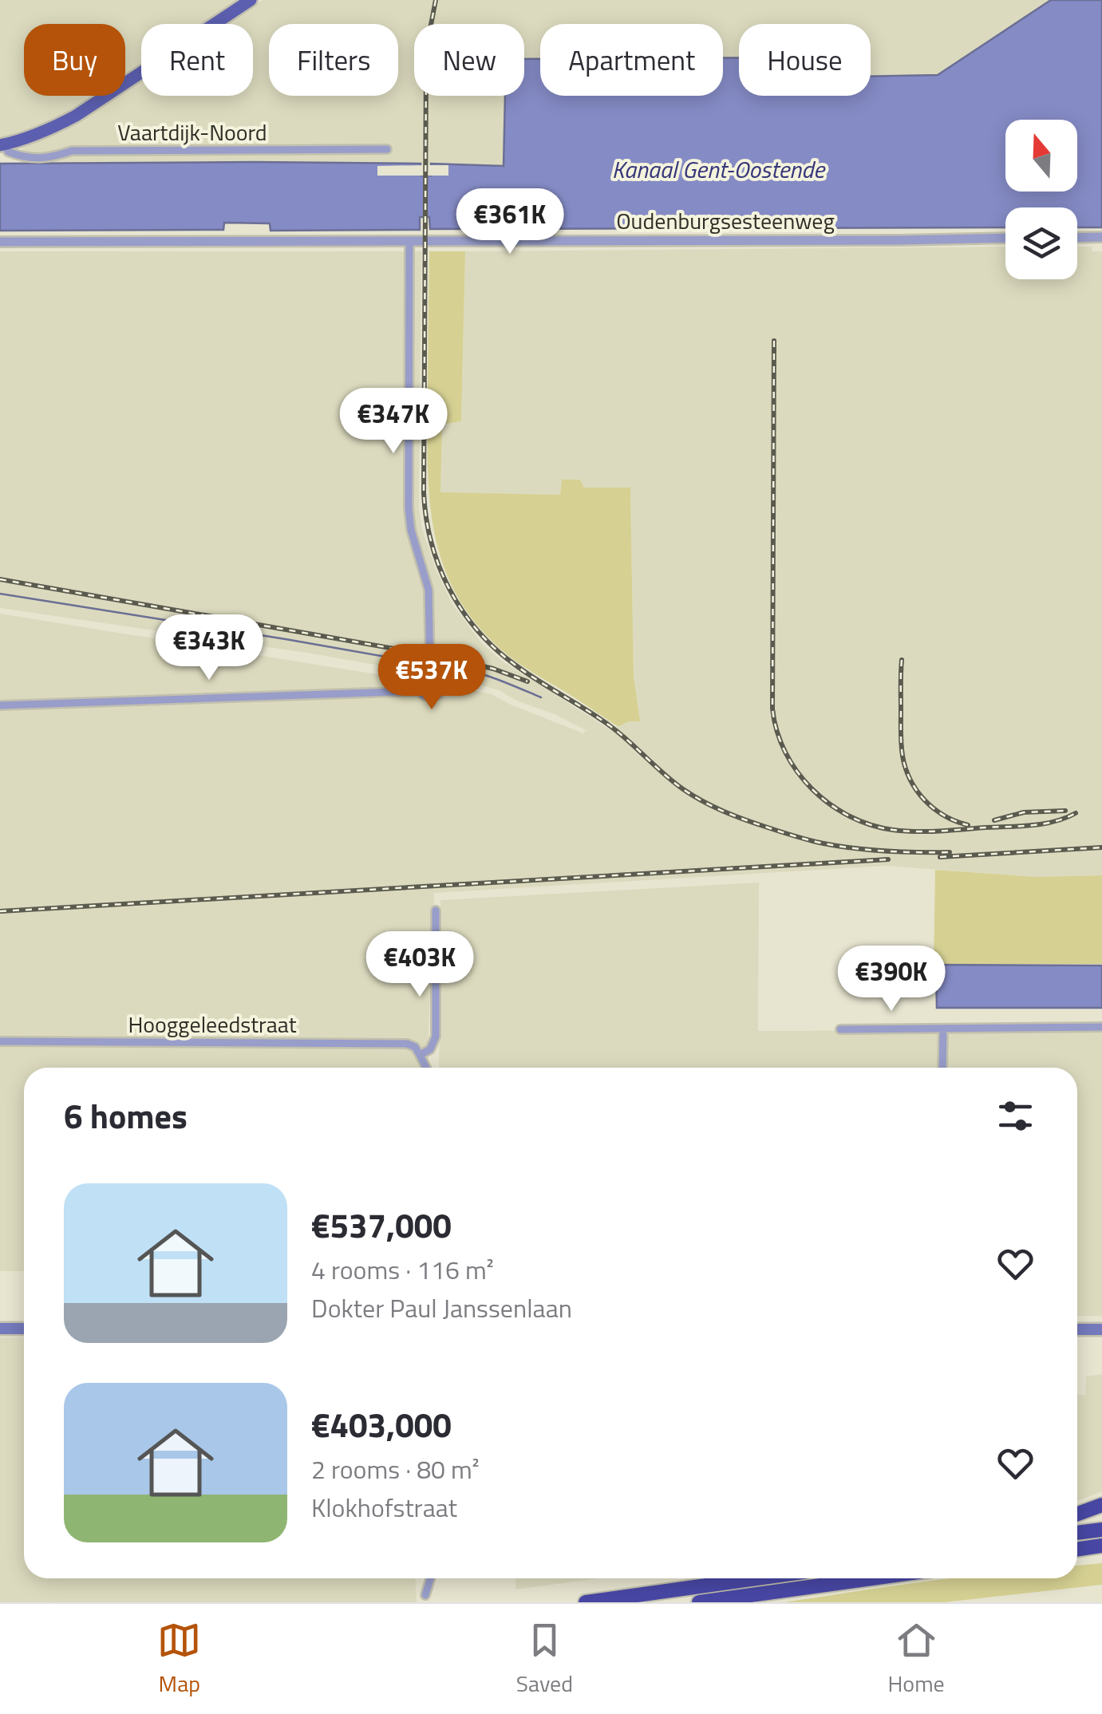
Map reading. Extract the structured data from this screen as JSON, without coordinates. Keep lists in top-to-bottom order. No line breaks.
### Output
{"streets":{"street":["Vaartdijk-Noord","Oudenburgsesteenweg","Hooggeleedstraat"]},"water":["Kanaal Gent-Oostende"],"north":"top","page":{"chip":["Buy","Rent","Filters","New","Apartment","House"],"price":["€361K","€347K","€343K","€537K","€403K","€390K"],"heading":"6 homes","list":[{"name":"€537,000","note":"4 rooms · 116 m² · Dokter Paul Janssenlaan"},{"name":"€403,000","note":"2 rooms · 80 m² · Klokhofstraat"}],"tabs":["Map","Saved","Home"]}}
